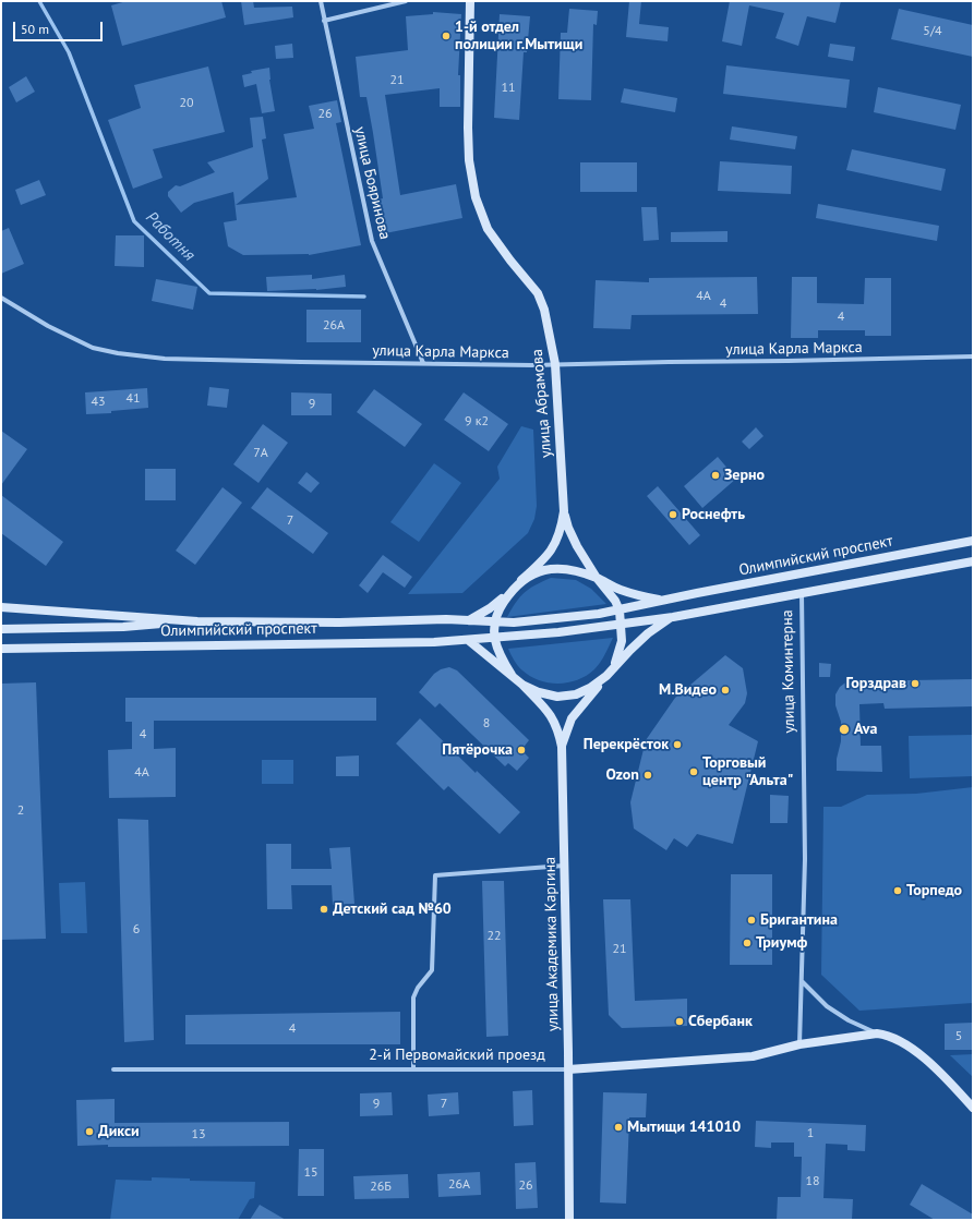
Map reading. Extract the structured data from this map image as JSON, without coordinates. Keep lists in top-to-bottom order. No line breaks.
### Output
{"streets":{"street":["улица Бояринова","улица Карла Маркса","улица Абрамова","Олимпийский проспект","улица Коминтерна","улица Академика Каргина","2-й Первомайский проезд"]},"crossings":[["улица Бояринова","улица Карла Маркса"],["улица Карла Маркса","улица Абрамова"],["Олимпийский проспект","улица Коминтерна"],["улица Коминтерна","2-й Первомайский проезд"],["улица Академика Каргина","2-й Первомайский проезд"]],"water":["Работня"],"places":["1-й отдел полиции г.Мытищи","Зерно","Роснефть","Горздрав","М.Видео","Ava","Перекрёсток","Пятёрочка","Торговый центр \"Альта\"","Ozon","Торпедо","Детский сад №60","Бригантина","Триумф","Сбербанк","Мытищи 141010","Дикси"],"house_numbers":["5/4","21","11","20","26","4А","4","4","26А","41","43","9","9 к2","7А","7","8","4","4А","2","6","22","21","4","5","9","7","1","13","15","18","26А","26","26Б"],"scale_bar":"50 m"}
